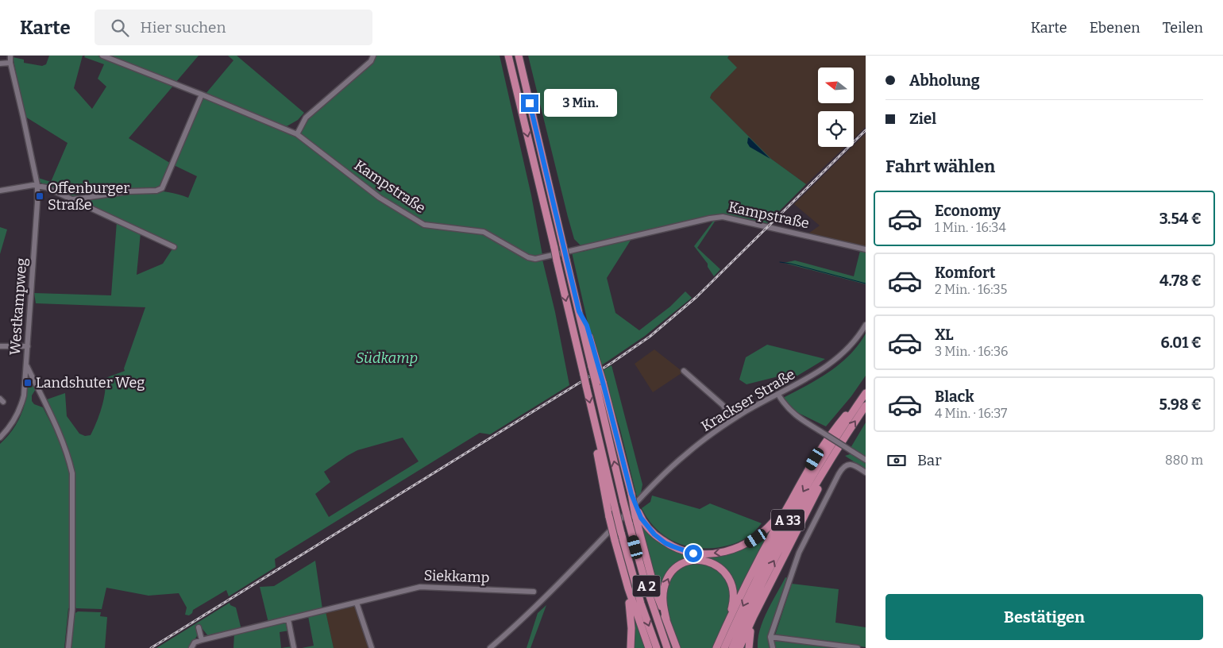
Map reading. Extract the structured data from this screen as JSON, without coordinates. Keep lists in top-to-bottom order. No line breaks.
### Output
{"streets":{"highway":["A 33","A 2"],"street":["Kampstraße","Westkampweg","Krackser Straße","Siekkamp"]},"parks":["Südkamp"],"places":{"transit":["Offenburger Straße","Landshuter Weg"]},"north":"left","page":{"header":"Karte","search":"Hier suchen","nav":["Karte","Ebenen","Teilen"],"banner":["Abholung","Ziel"],"bubble":"3 Min.","heading":"Fahrt wählen","list":[{"name":"Economy","note":"1 Min. · 16:34","value":"3.54 €"},{"name":"Komfort","note":"2 Min. · 16:35","value":"4.78 €"},{"name":"XL","note":"3 Min. · 16:36","value":"6.01 €"},{"name":"Black","note":"4 Min. · 16:37","value":"5.98 €"}],"pay":["Bar","880 m"],"buttons":"Bestätigen"}}
